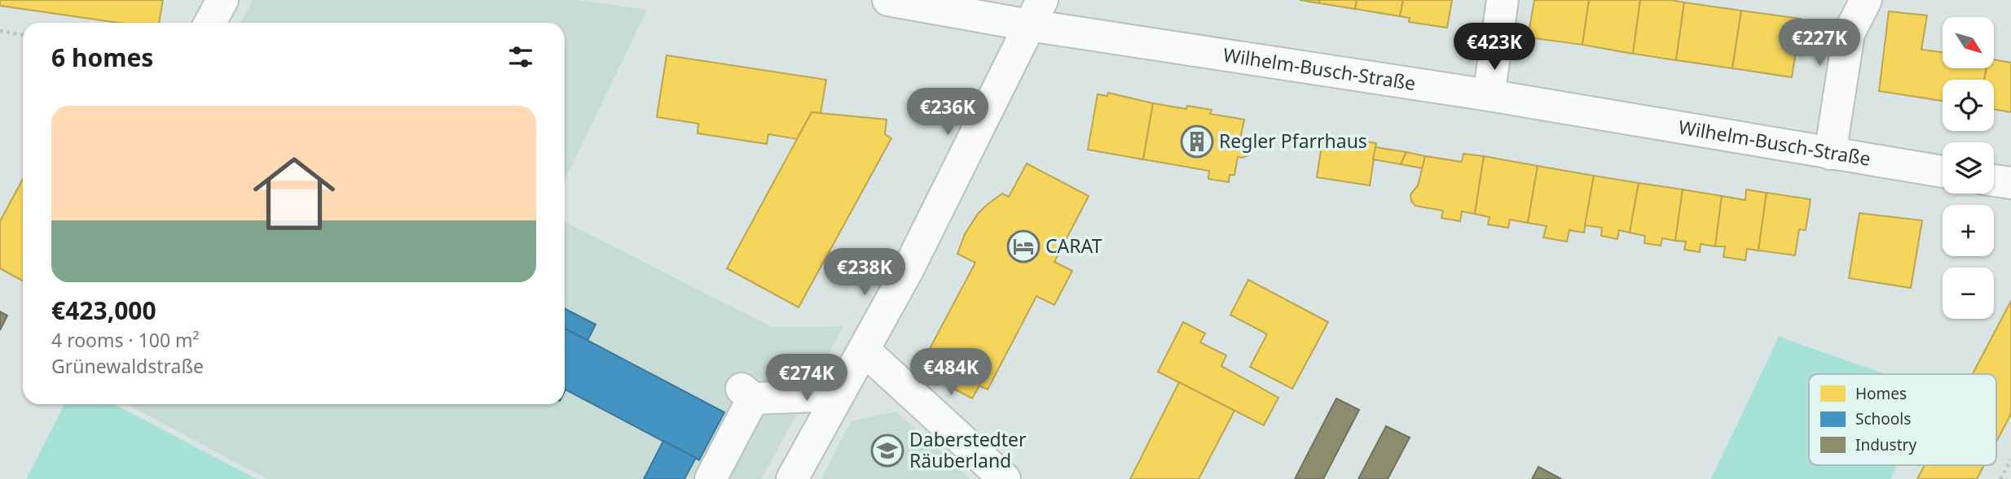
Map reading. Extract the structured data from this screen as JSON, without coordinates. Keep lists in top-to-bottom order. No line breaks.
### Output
{"streets":{"street":["Wilhelm-Busch-Straße"]},"places":{"building":["Regler Pfarrhaus"],"hotel":["CARAT"],"school or university":["Daberstedter Räuberland"]},"legend":["Homes","Schools","Industry"],"north":"bottom right","page":{"map_buttons":["+","−"],"price":["€227K","€423K","€236K","€238K","€484K","€274K"],"heading":"6 homes","list":[{"name":"€423,000","note":"4 rooms · 100 m² · Grünewaldstraße"}]}}
